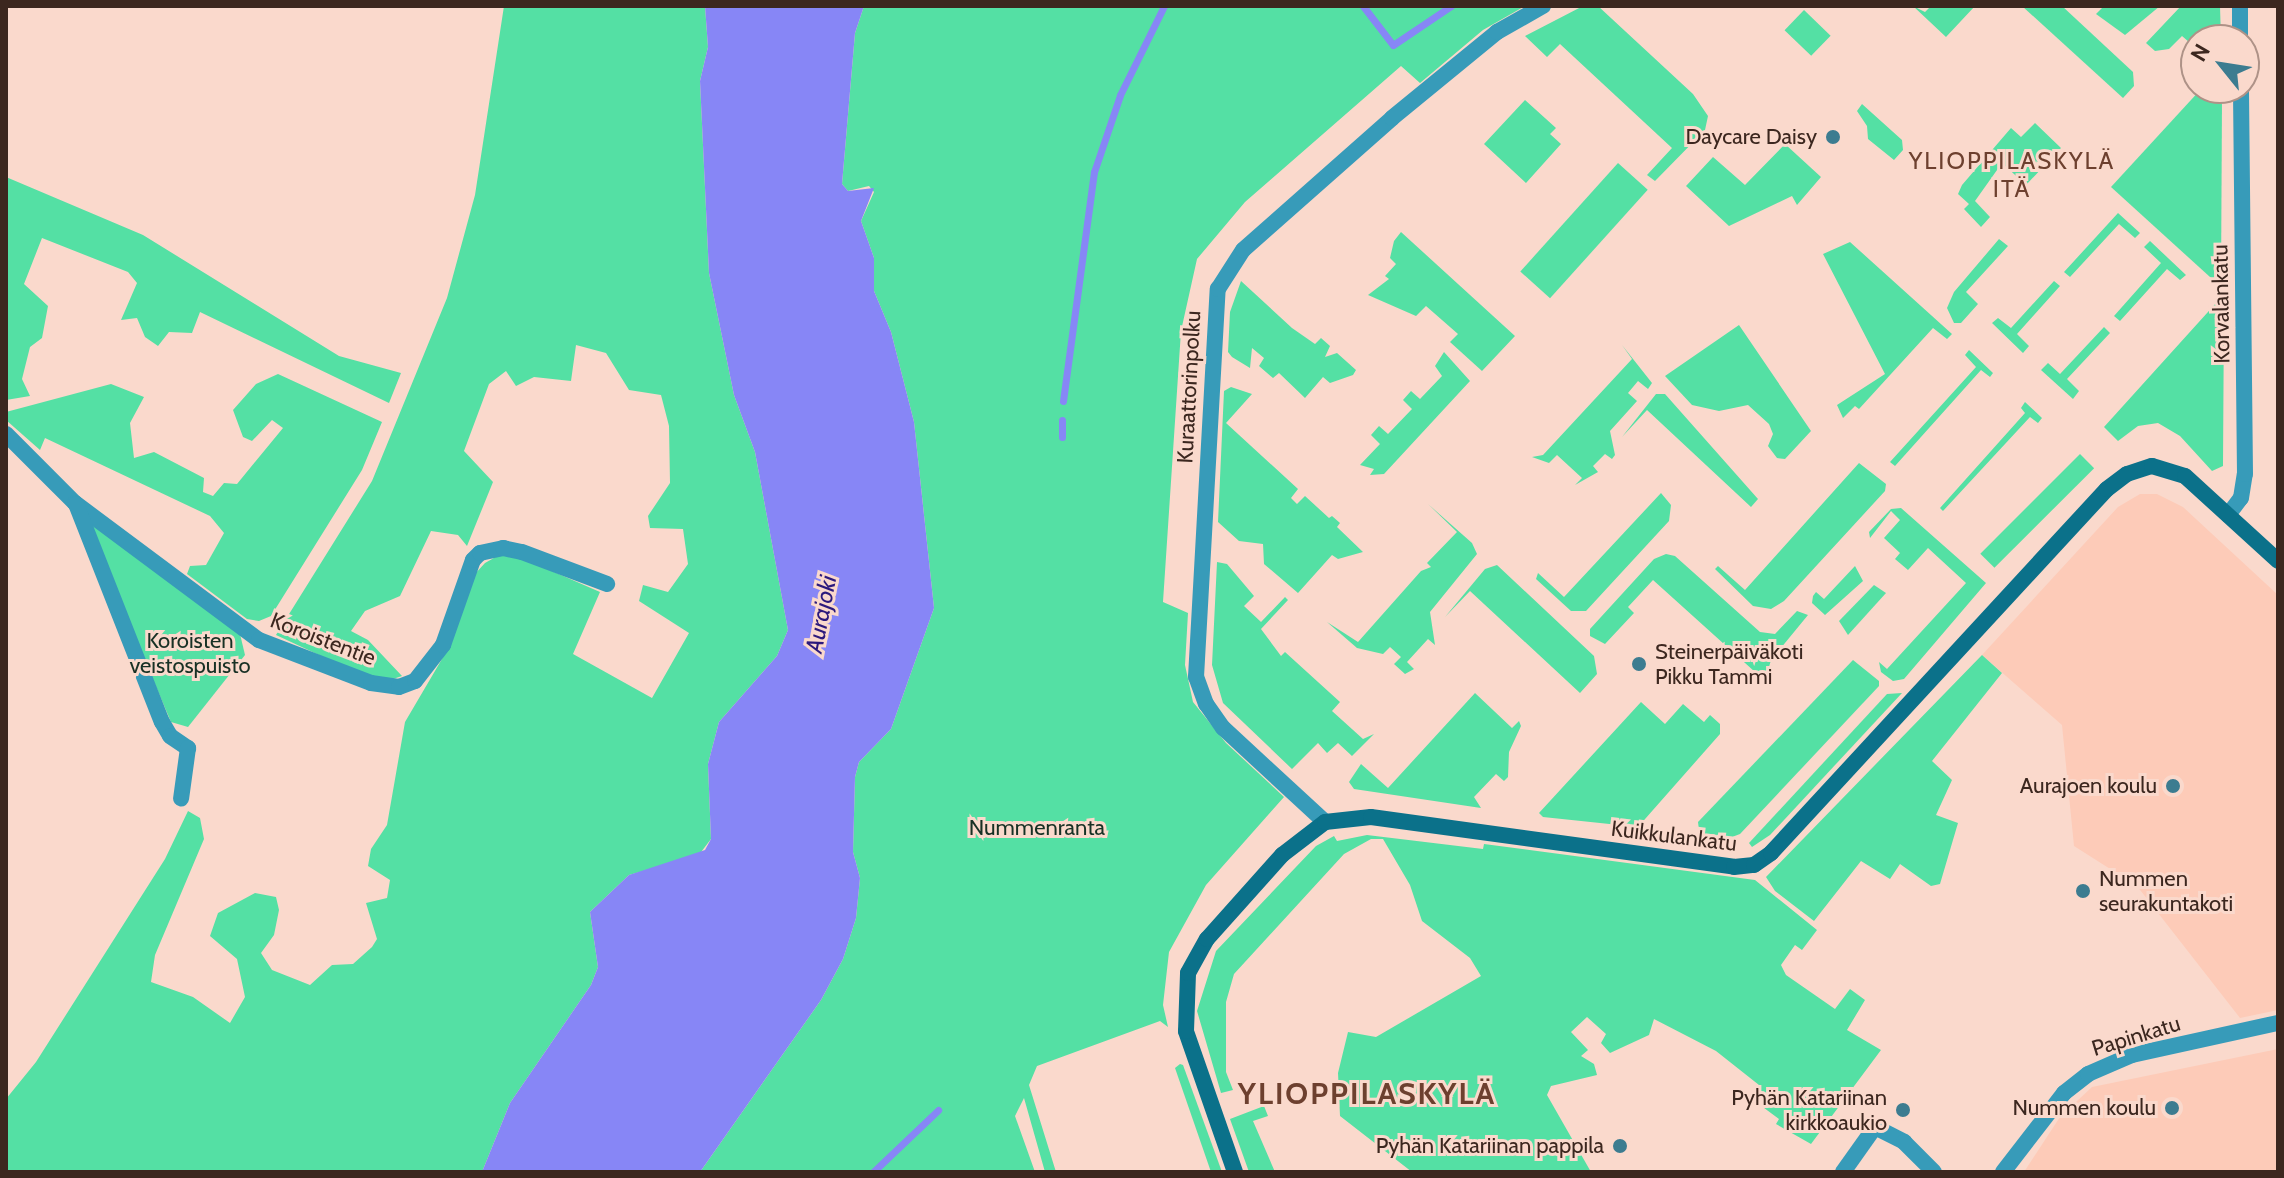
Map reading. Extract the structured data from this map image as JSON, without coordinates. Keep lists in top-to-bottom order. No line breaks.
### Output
{"streets":{"street":["Korvalankatu","Kuraattorinpolku","Koroistentie","Kuikkulankatu","Papinkatu"]},"crossings":[["Korvalankatu","Kuikkulankatu"],["Kuraattorinpolku","Kuikkulankatu"]],"districts":["YLIOPPILASKYLÄ ITÄ","YLIOPPILASKYLÄ"],"water":["Aurajoki"],"parks":["Koroisten veistospuisto","Nummenranta"],"places":["Daycare Daisy","Steinerpäiväkoti Pikku Tammi","Aurajoen koulu","Nummen seurakuntakoti","Nummen koulu","Pyhän Katariinan kirkkoaukio","Pyhän Katariinan pappila"],"north":"top left"}
